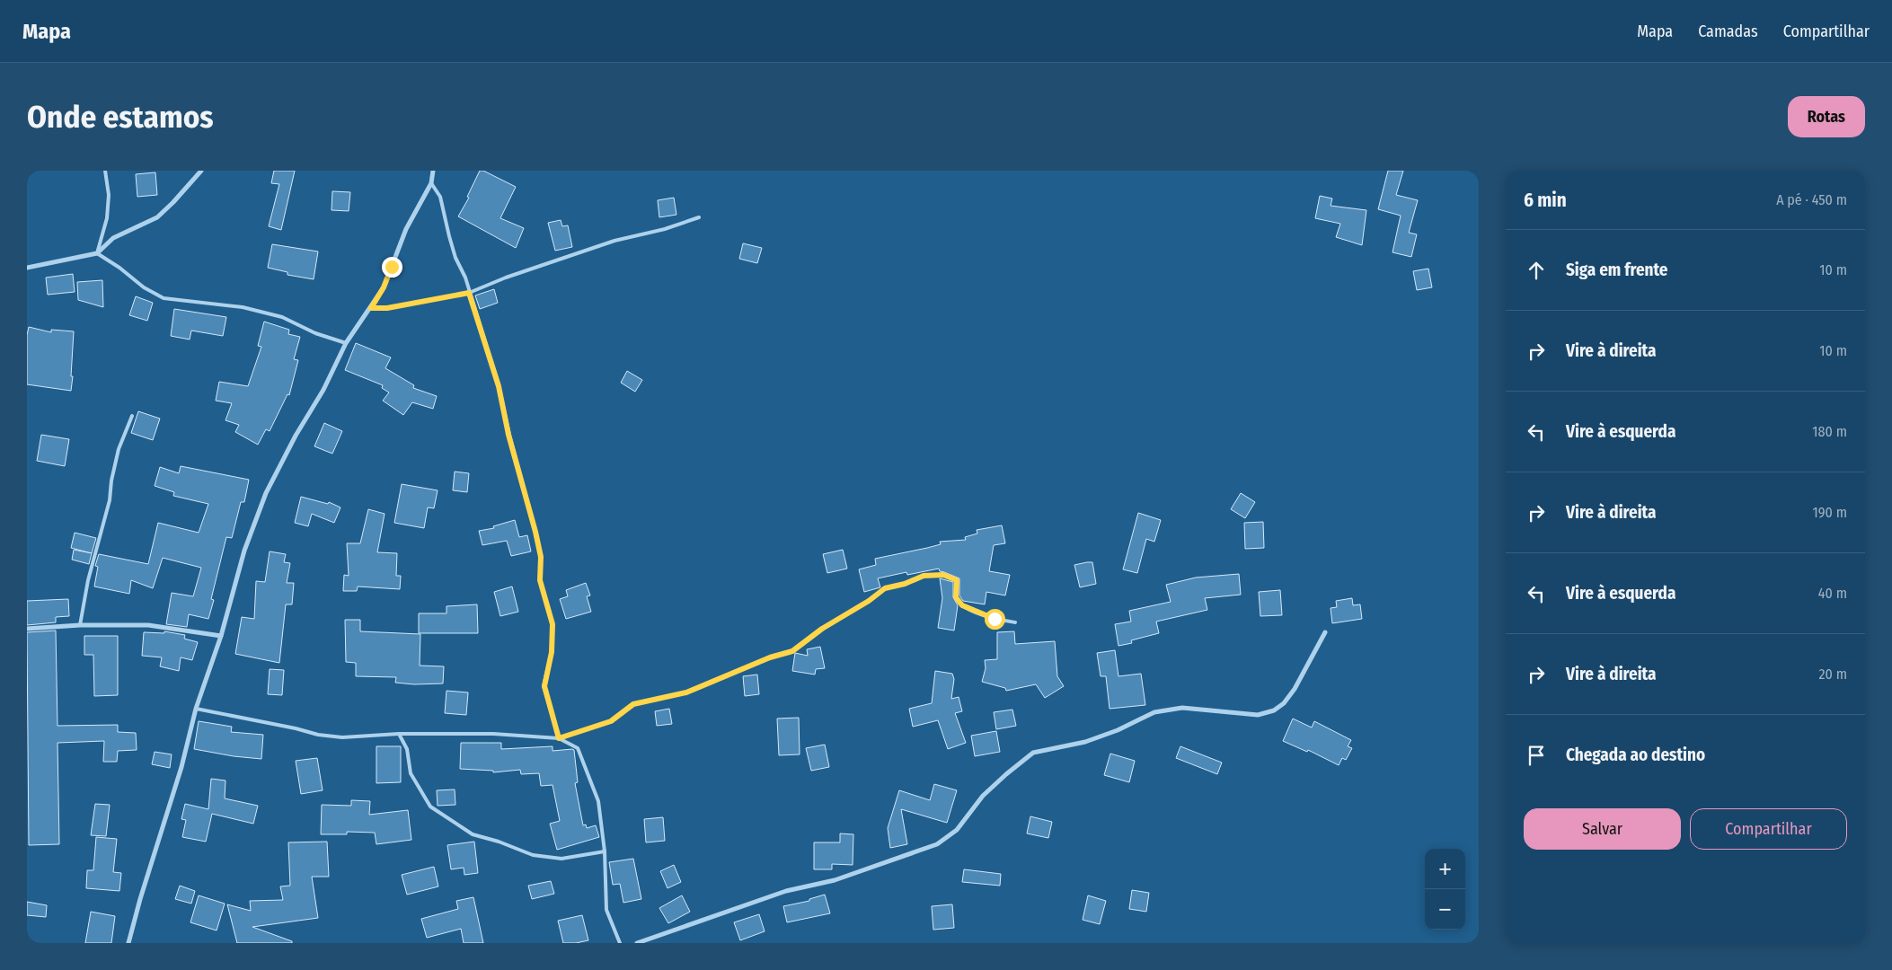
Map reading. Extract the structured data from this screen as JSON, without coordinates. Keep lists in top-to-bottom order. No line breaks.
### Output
{"page":{"header":"Mapa","nav":["Mapa","Camadas","Compartilhar"],"buttons":["Rotas",["Salvar","Compartilhar"]],"title":"Onde estamos","heading":["6 min","A pé · 450 m"],"list":[["Siga em frente","10 m"],["Vire à direita","10 m"],["Vire à esquerda","180 m"],["Vire à direita","190 m"],["Vire à esquerda","40 m"],["Vire à direita","20 m"],"Chegada ao destino"],"map_buttons":["+","−"]}}
